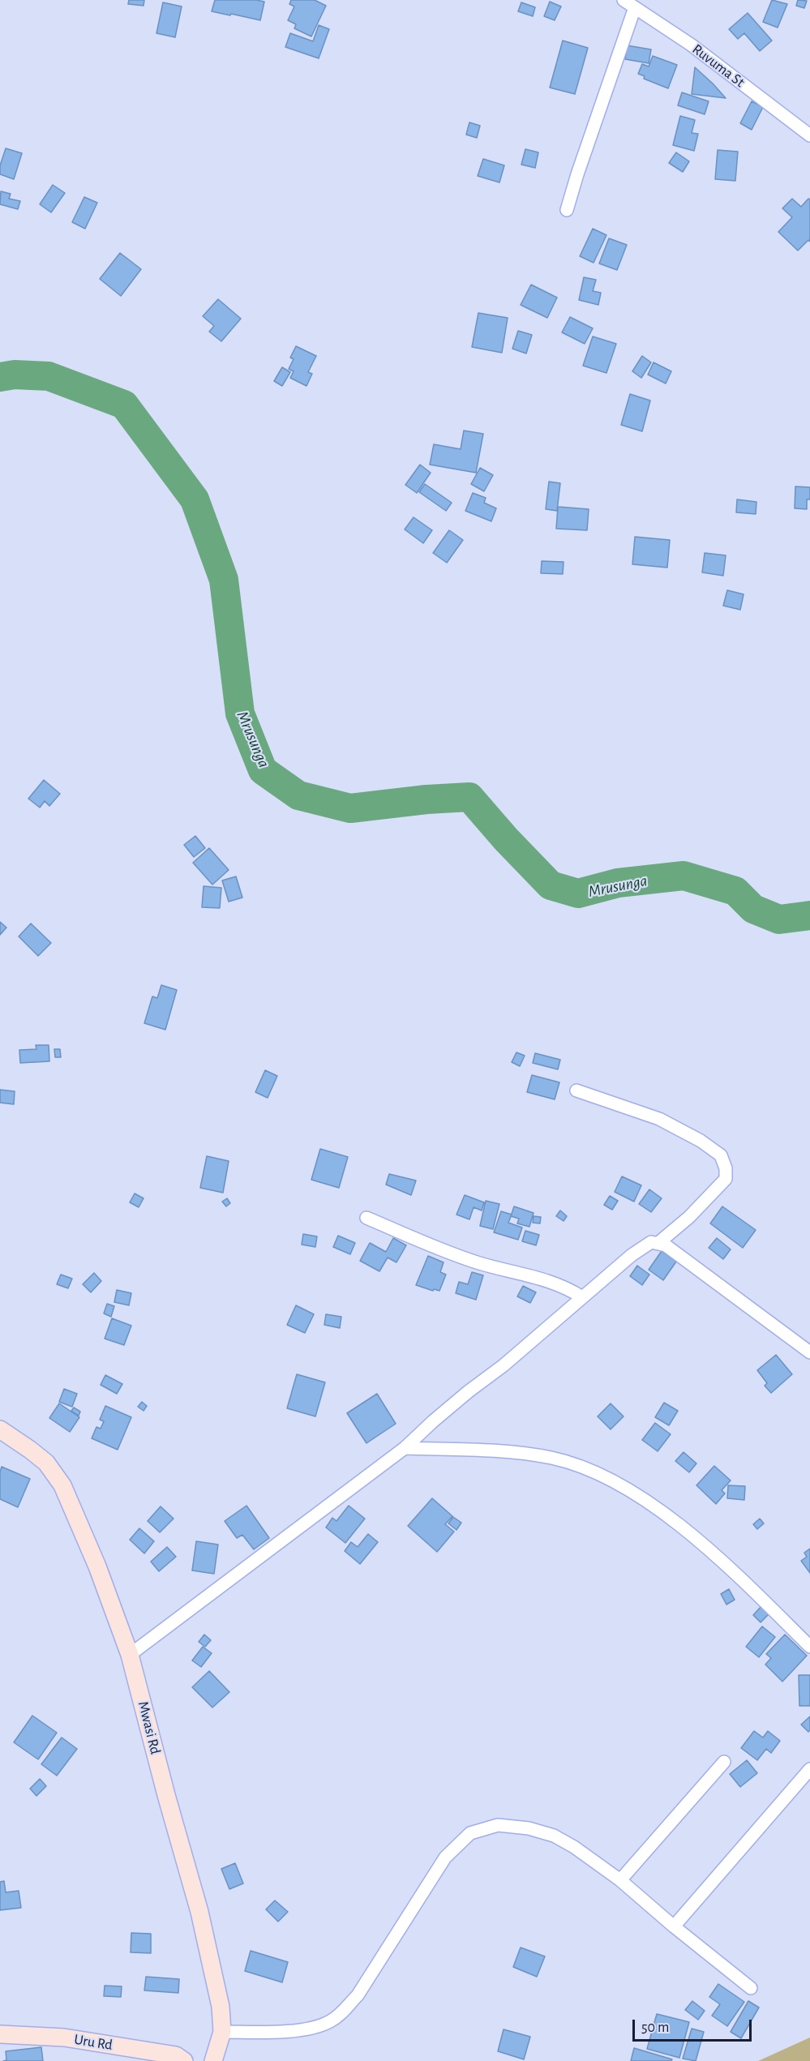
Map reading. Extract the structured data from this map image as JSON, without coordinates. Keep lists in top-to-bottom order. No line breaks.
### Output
{"streets":{"street":["Ruvuma St","Mwasi Rd","Uru Rd"]},"water":["Mrusunga"],"scale_bar":"50 m"}
